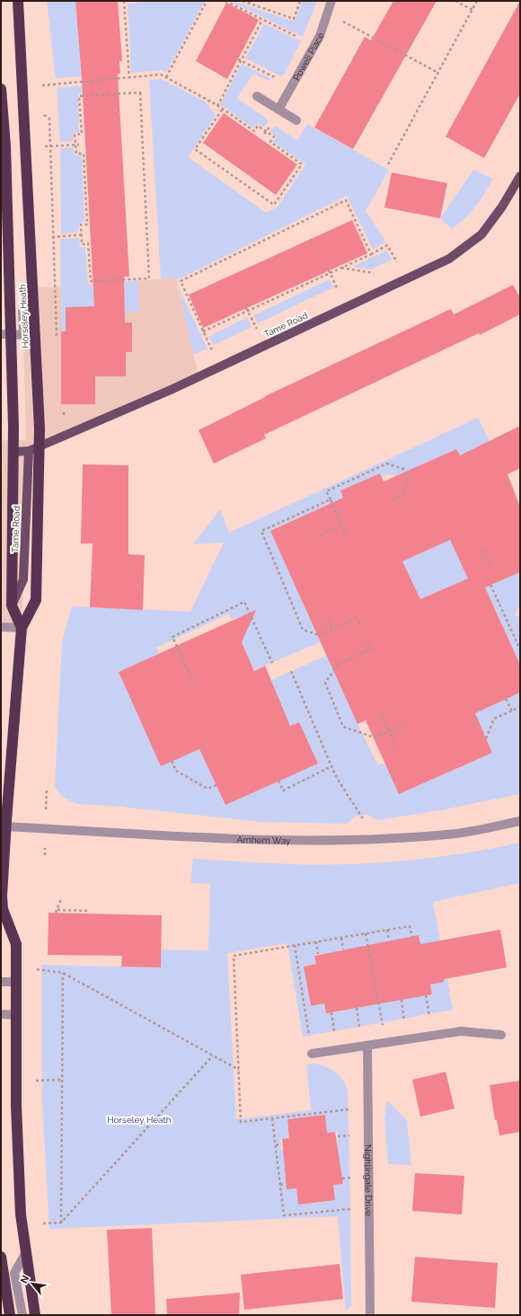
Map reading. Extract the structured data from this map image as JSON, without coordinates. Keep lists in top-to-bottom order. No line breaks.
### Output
{"streets":{"highway":["Horseley Heath"],"main road":["Tame Road"],"street":["Powell Place","Arnhem Way","Nightingale Drive"]},"crossings":[["Horseley Heath","Tame Road"],["Horseley Heath","Arnhem Way"]],"parks":["Horseley Heath"],"north":"top left"}
